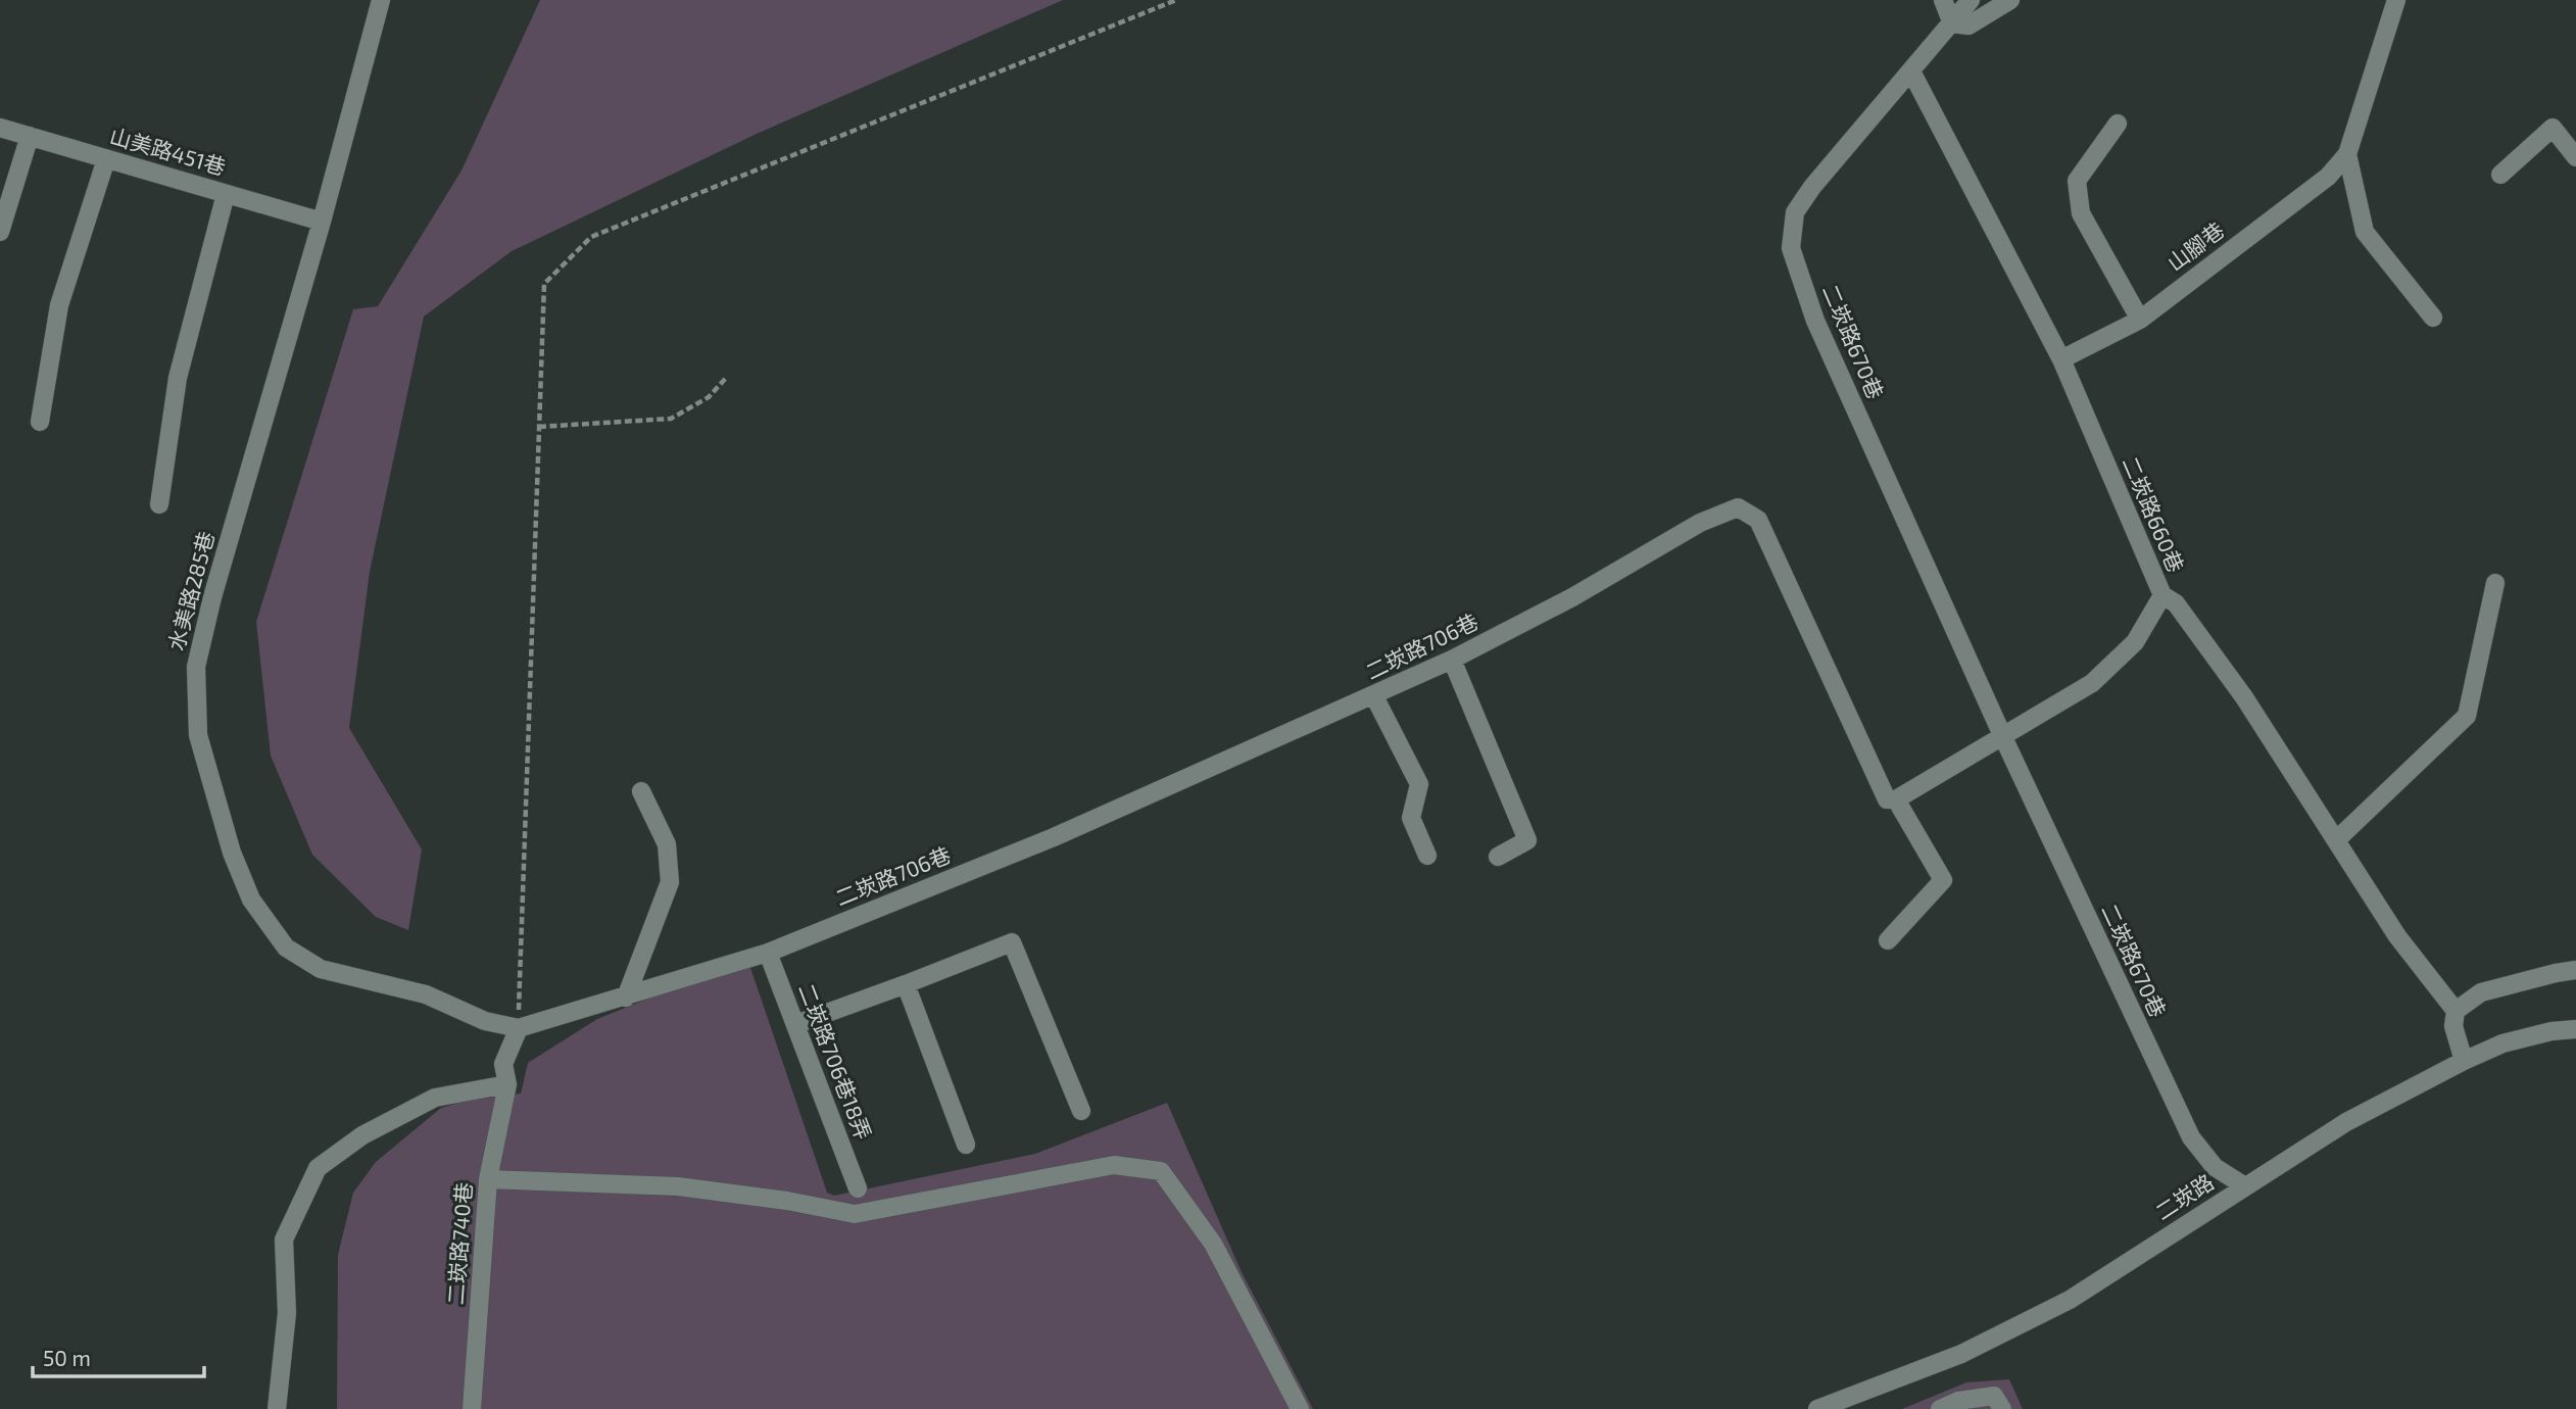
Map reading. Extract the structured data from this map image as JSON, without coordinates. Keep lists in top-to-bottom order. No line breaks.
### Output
{"streets":{"street":["山美路451巷","山腳巷","二崁路670巷","二崁路660巷","水美路285巷","二崁路706巷","二崁路706巷18弄","二崁路","二崁路740巷"]},"crossings":[["山美路451巷","水美路285巷"],["山腳巷","二崁路660巷"],["二崁路670巷","二崁路660巷"],["二崁路670巷","二崁路"],["水美路285巷","二崁路706巷"],["二崁路706巷","二崁路706巷18弄"]],"scale_bar":"50 m"}
